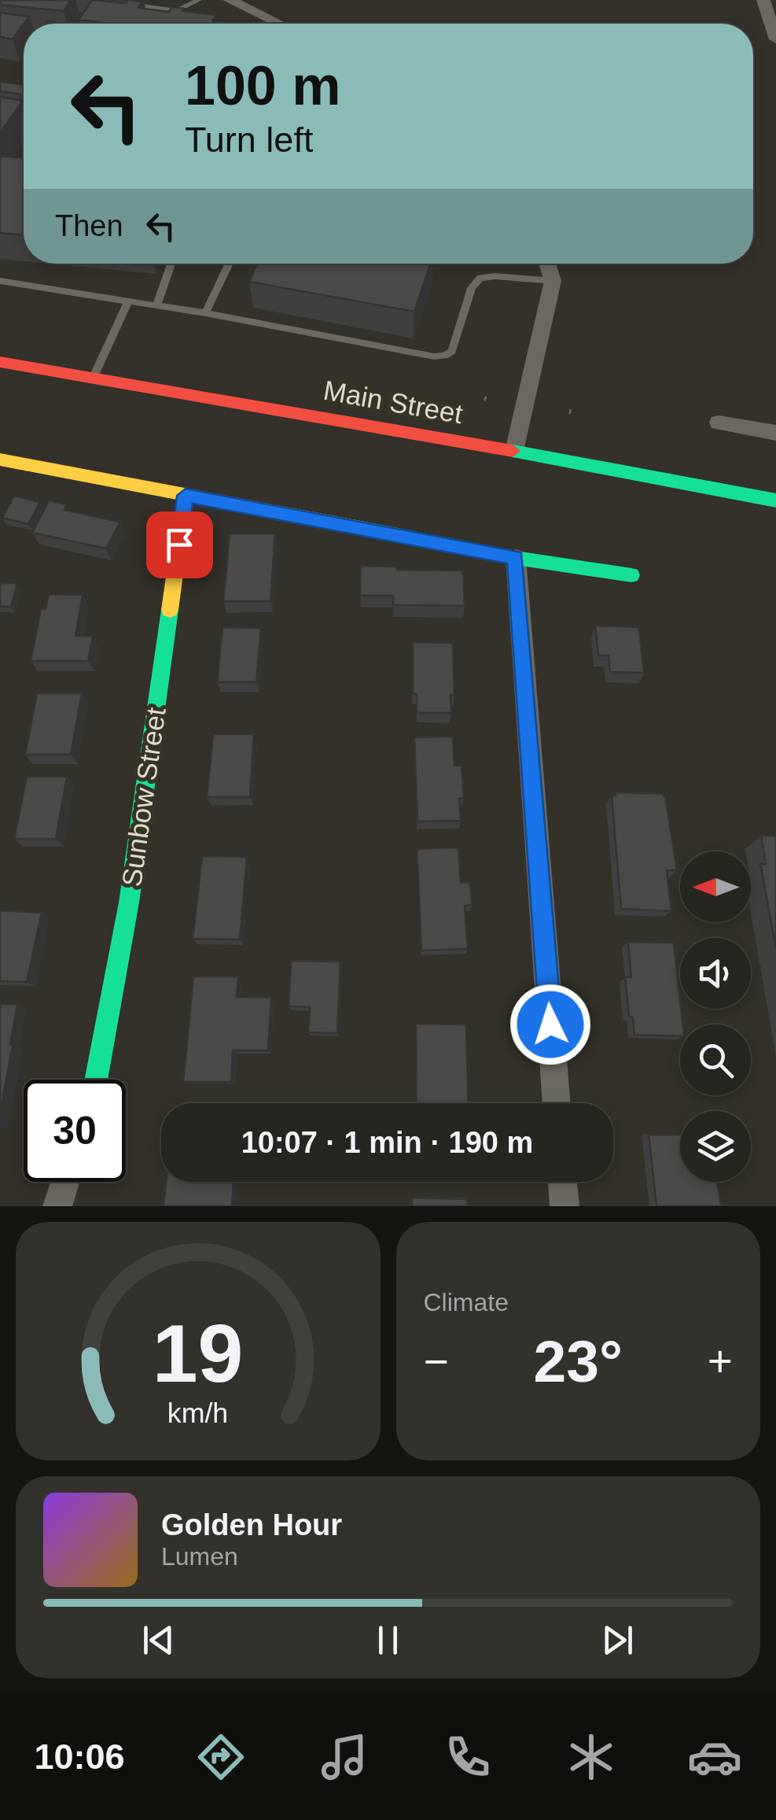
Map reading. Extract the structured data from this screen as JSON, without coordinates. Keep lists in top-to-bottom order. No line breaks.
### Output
{"streets":{"street":["Main Street","Sunbow Street"]},"north":"left","page":{"turn":["100 m","Turn left"],"then":"Then","limit":"30","trip":"10:07 · 1 min · 190 m","tile":"Climate","heat":["−","23°","+"],"song":["Golden Hour","Lumen"],"tabs":"10:06","gauge":["19","km/h"]}}
